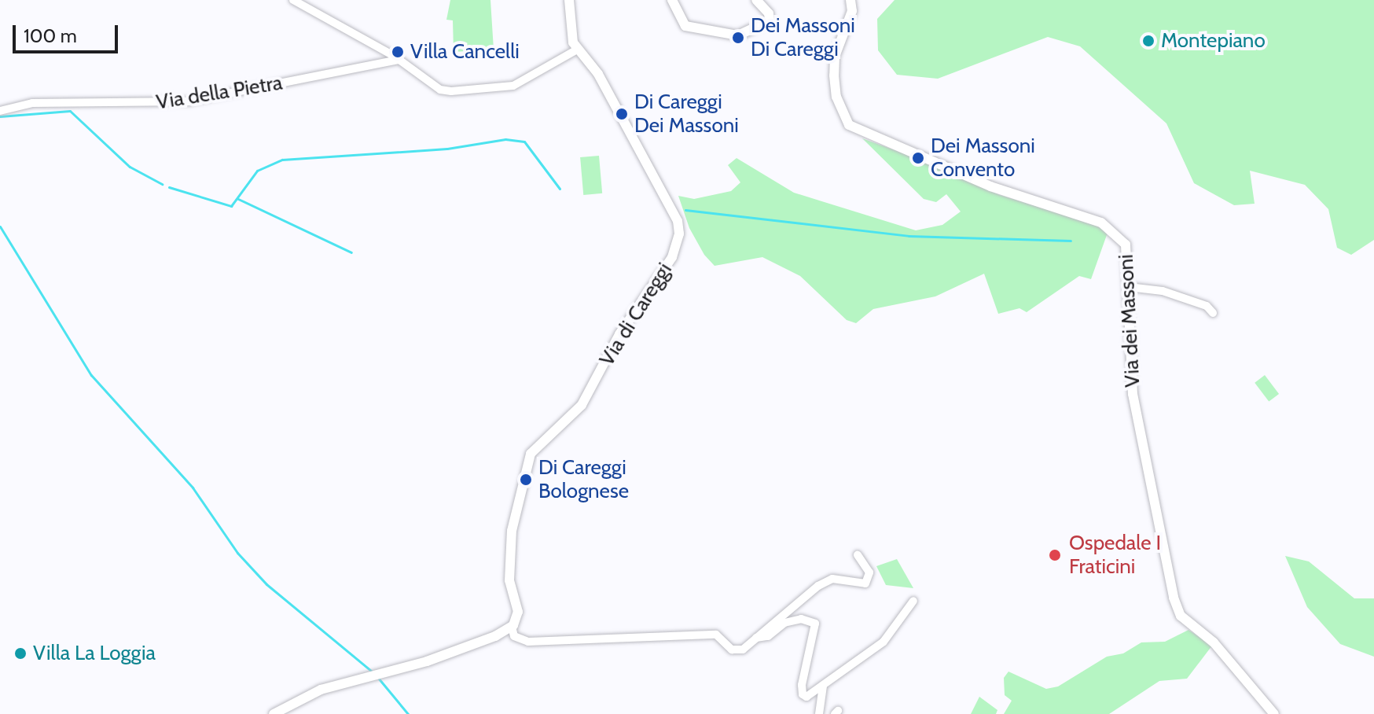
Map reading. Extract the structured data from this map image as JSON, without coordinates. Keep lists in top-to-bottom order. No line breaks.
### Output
{"streets":{"street":["Via della Pietra","Via di Careggi","Via dei Massoni"]},"places":["Dei Massoni Di Careggi","Montepiano","Villa Cancelli","Di Careggi Dei Massoni","Dei Massoni Convento","Di Careggi Bolognese","Ospedale I Fraticini","Villa La Loggia"],"scale_bar":"100 m"}
